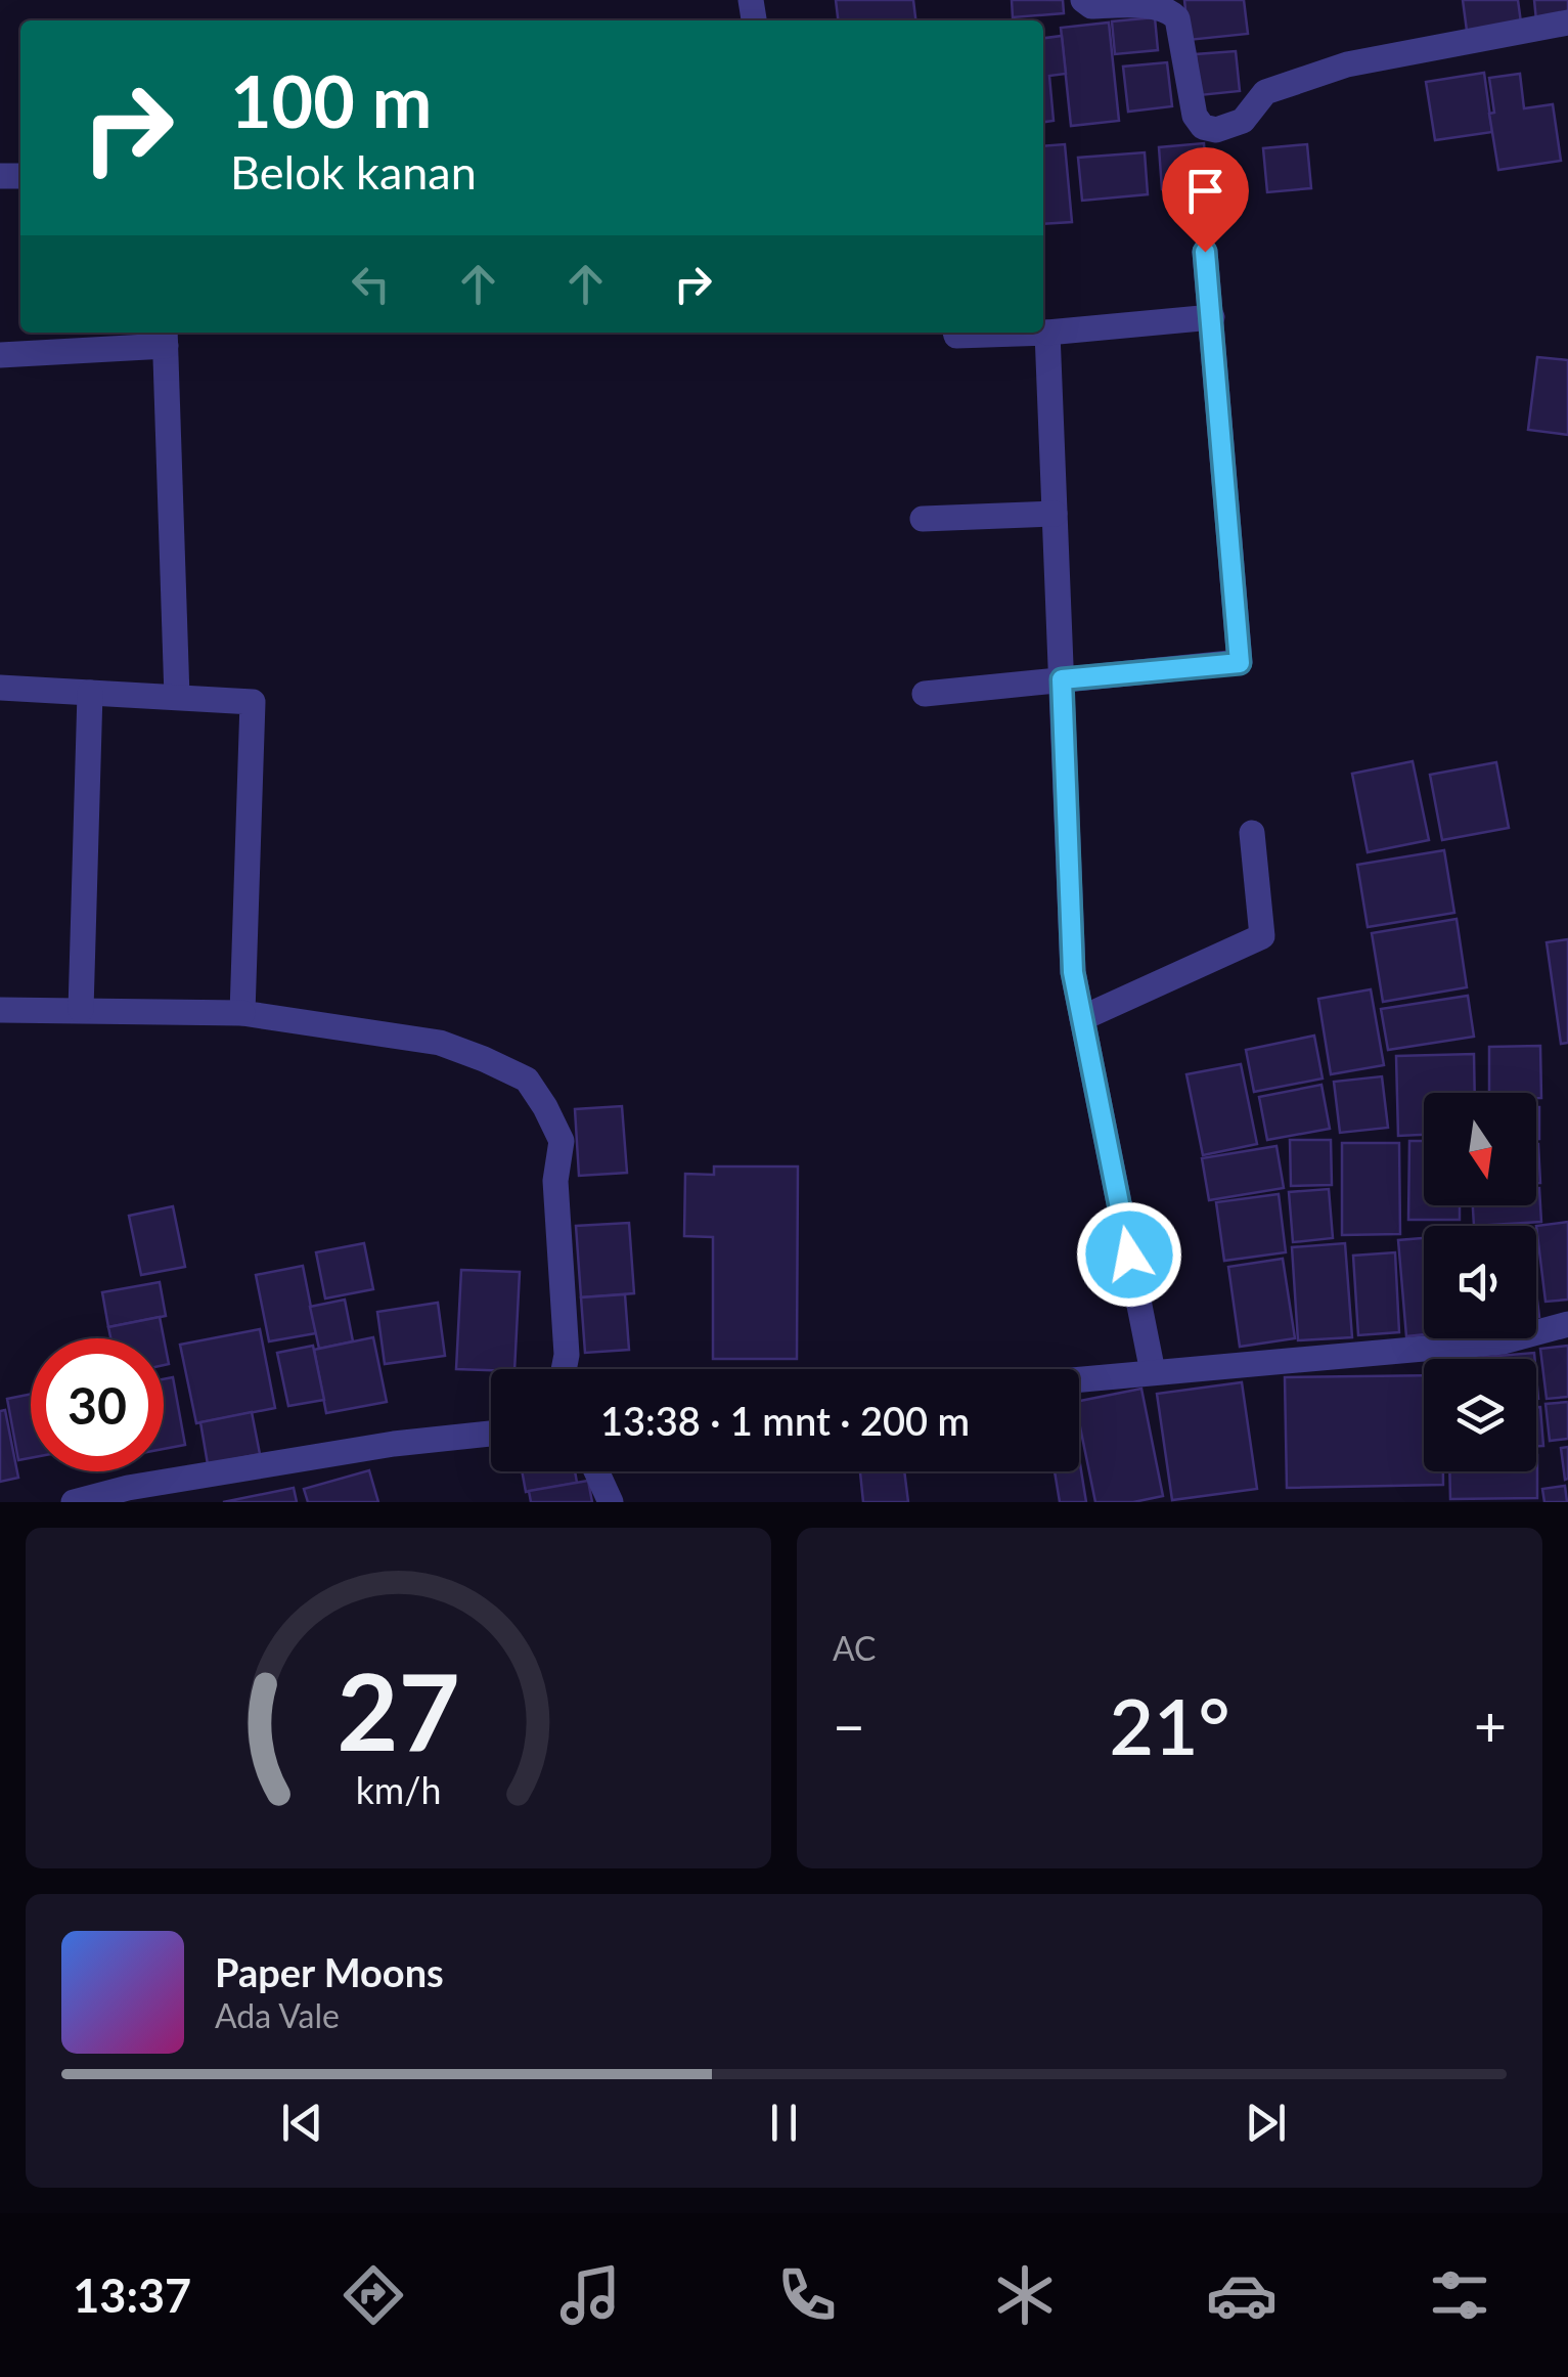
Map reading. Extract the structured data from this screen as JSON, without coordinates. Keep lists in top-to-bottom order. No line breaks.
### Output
{"north":"bottom","page":{"turn":["100 m","Belok kanan"],"limit":"30","trip":"13:38 · 1 mnt · 200 m","tile":"AC","heat":["−","21°","+"],"song":["Paper Moons","Ada Vale"],"tabs":"13:37","gauge":["27","km/h"]}}
